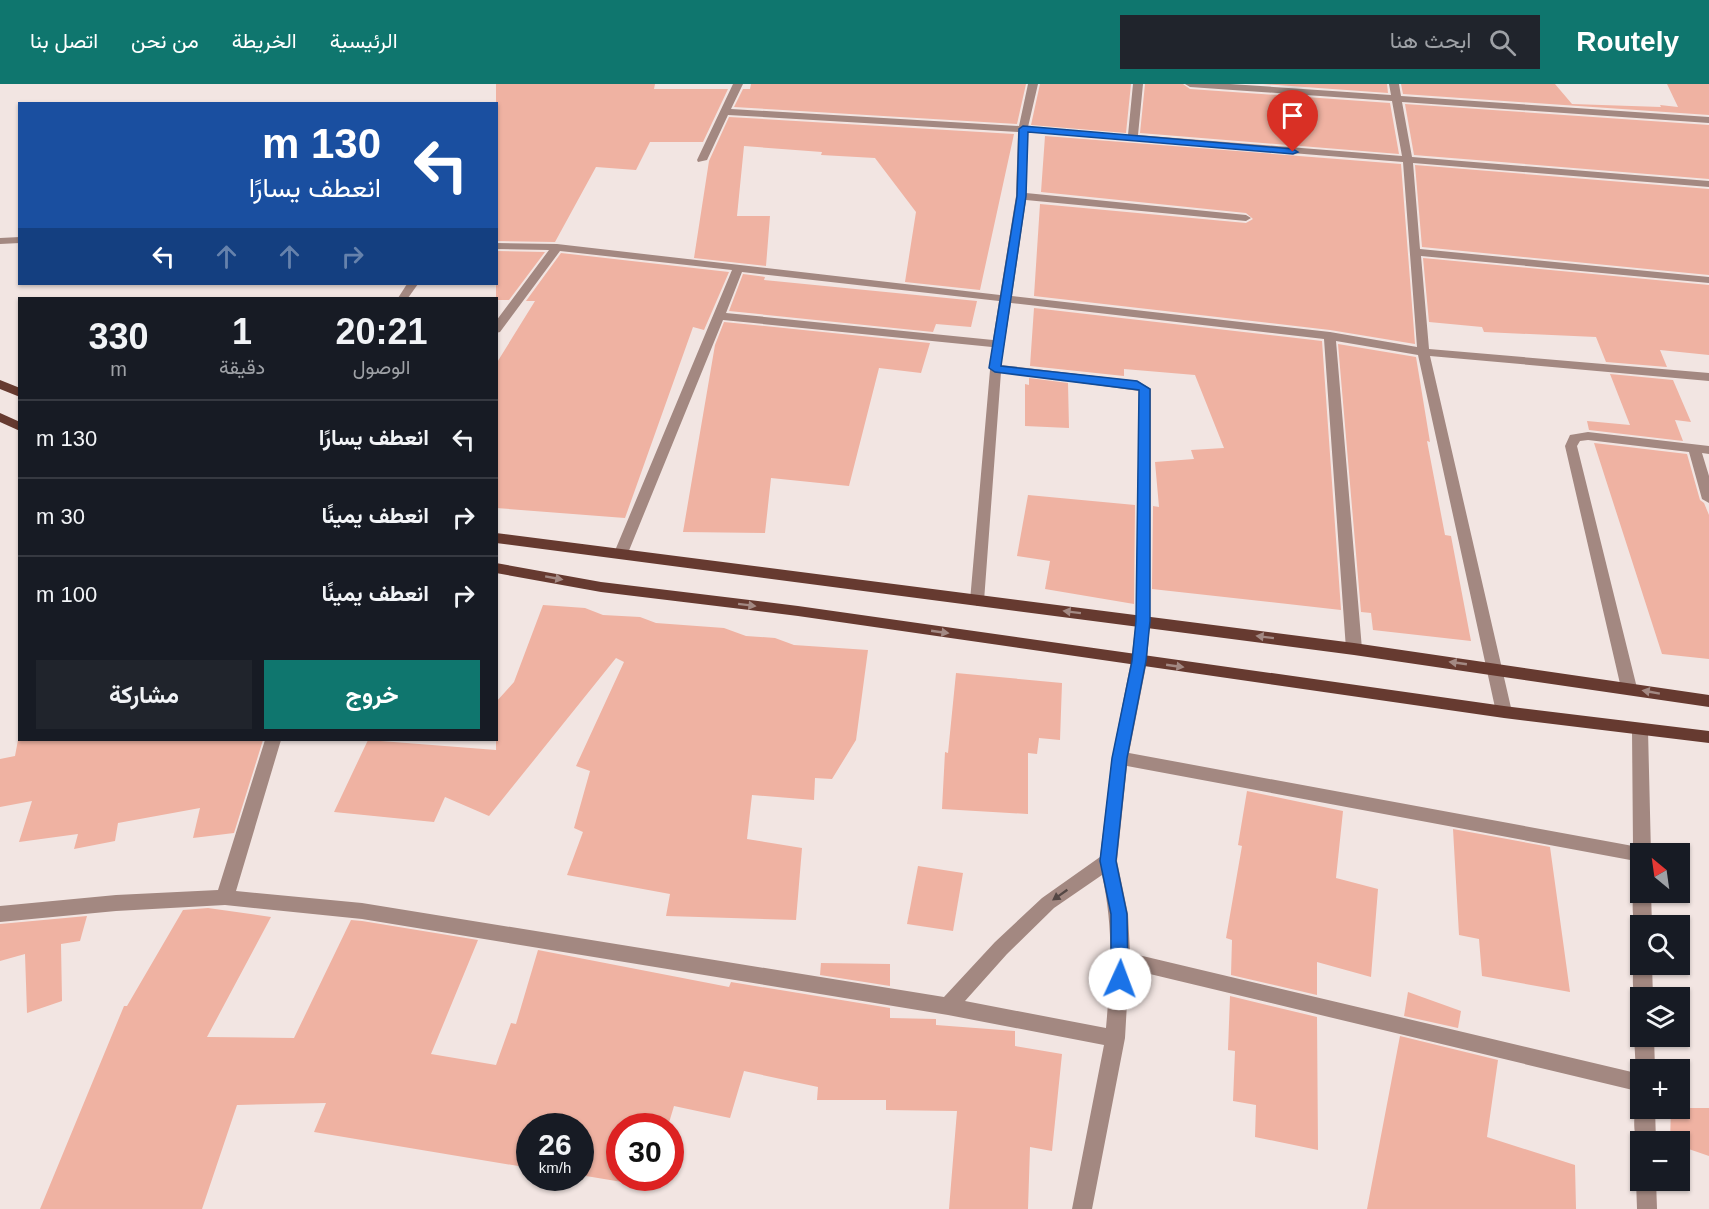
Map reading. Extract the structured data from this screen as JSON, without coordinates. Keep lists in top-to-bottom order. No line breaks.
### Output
{"north":"top left","page":{"header":"Routely","search":"ابحث هنا","nav":["الرئيسية","الخريطة","من نحن","اتصل بنا"],"turn":["130 m","انعطف يسارًا"],"eta":["20:21","الوصول","1","دقيقة","330","m"],"list":[{"name":"انعطف يسارًا","value":"130 m"},{"name":"انعطف يمينًا","value":"30 m"},{"name":"انعطف يمينًا","value":"100 m"}],"buttons":["خروج","مشاركة"],"map_buttons":["+","−"],"speed":"26 km/h","limit":"30"}}
